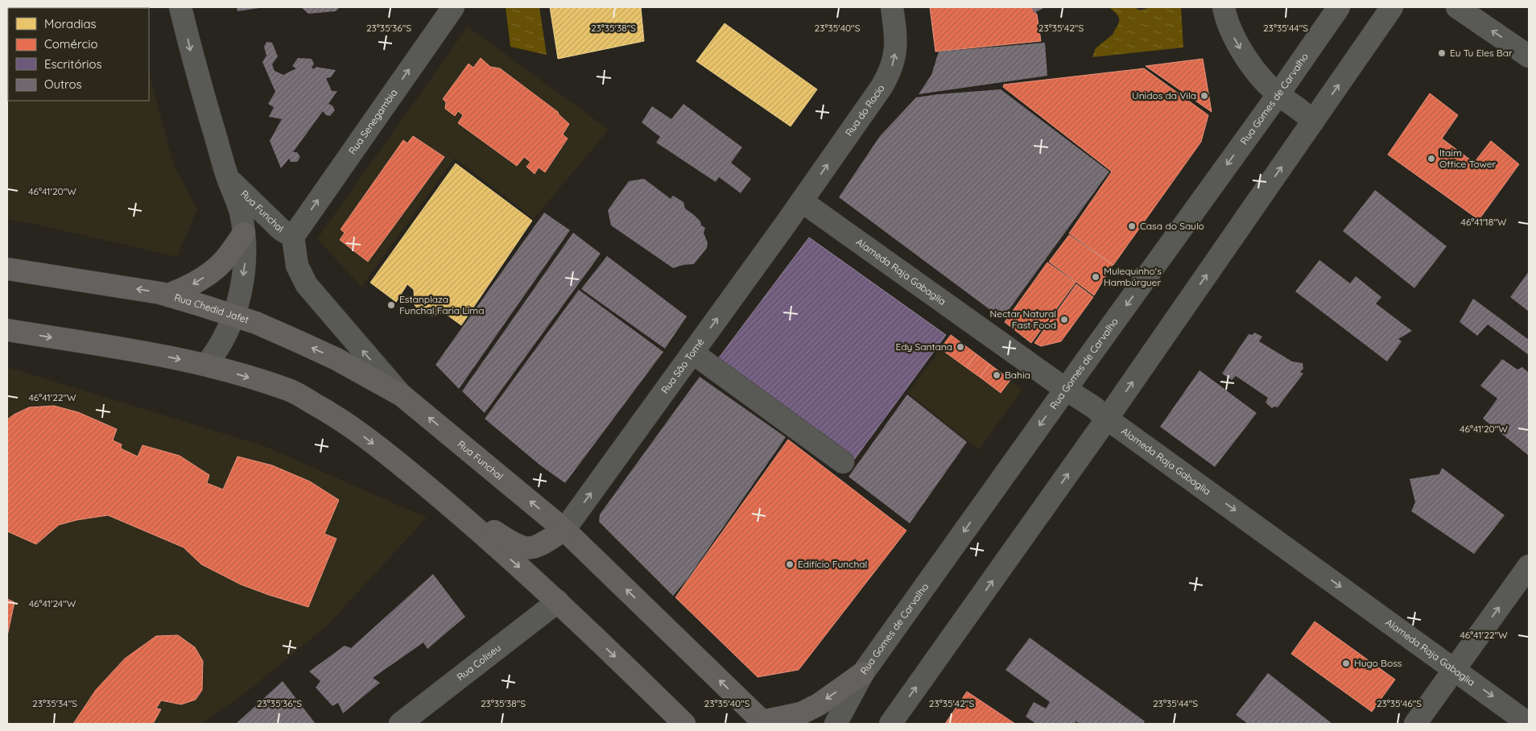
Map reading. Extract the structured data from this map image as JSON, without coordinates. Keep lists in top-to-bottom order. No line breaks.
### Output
{"streets":{"main road":["Rua Funchal","Rua Chedid Jafet"],"street":["Rua Gomes de Carvalho","Rua do Rocio","Rua Senegambia","Alameda Raja Gabaglia","Rua São Tomé","Rua Coliseu"]},"crossings":[["Rua Gomes de Carvalho","Alameda Raja Gabaglia"],["Rua do Rocio","Alameda Raja Gabaglia"],["Rua do Rocio","Rua São Tomé"],["Rua Senegambia","Rua Funchal"],["Rua Funchal","Rua Chedid Jafet"],["Rua Funchal","Rua São Tomé"],["Alameda Raja Gabaglia","Rua São Tomé"]],"one_way":["Rua do Rocio","Rua Senegambia","Alameda Raja Gabaglia","Rua São Tomé"],"places":["Eu Tu Eles Bar","Unidos da Vila","Itaim Office Tower","Casa do Saulo","Mulequinho's Hambúrguer","Estanplaza Funchal Faria Lima","Nectar Natural Fast Food","Edy Santana","Bahia","Edifício Funchal","Hugo Boss"],"legend":["Moradias","Comércio","Escritórios","Outros"],"coordinates":["23°35'36\"S","23°35'38\"S","23°35'40\"S","23°35'42\"S","23°35'44\"S","46°41'20\"W","46°41'18\"W","46°41'22\"W","46°41'24\"W","23°35'34\"S","23°35'46\"S"]}
